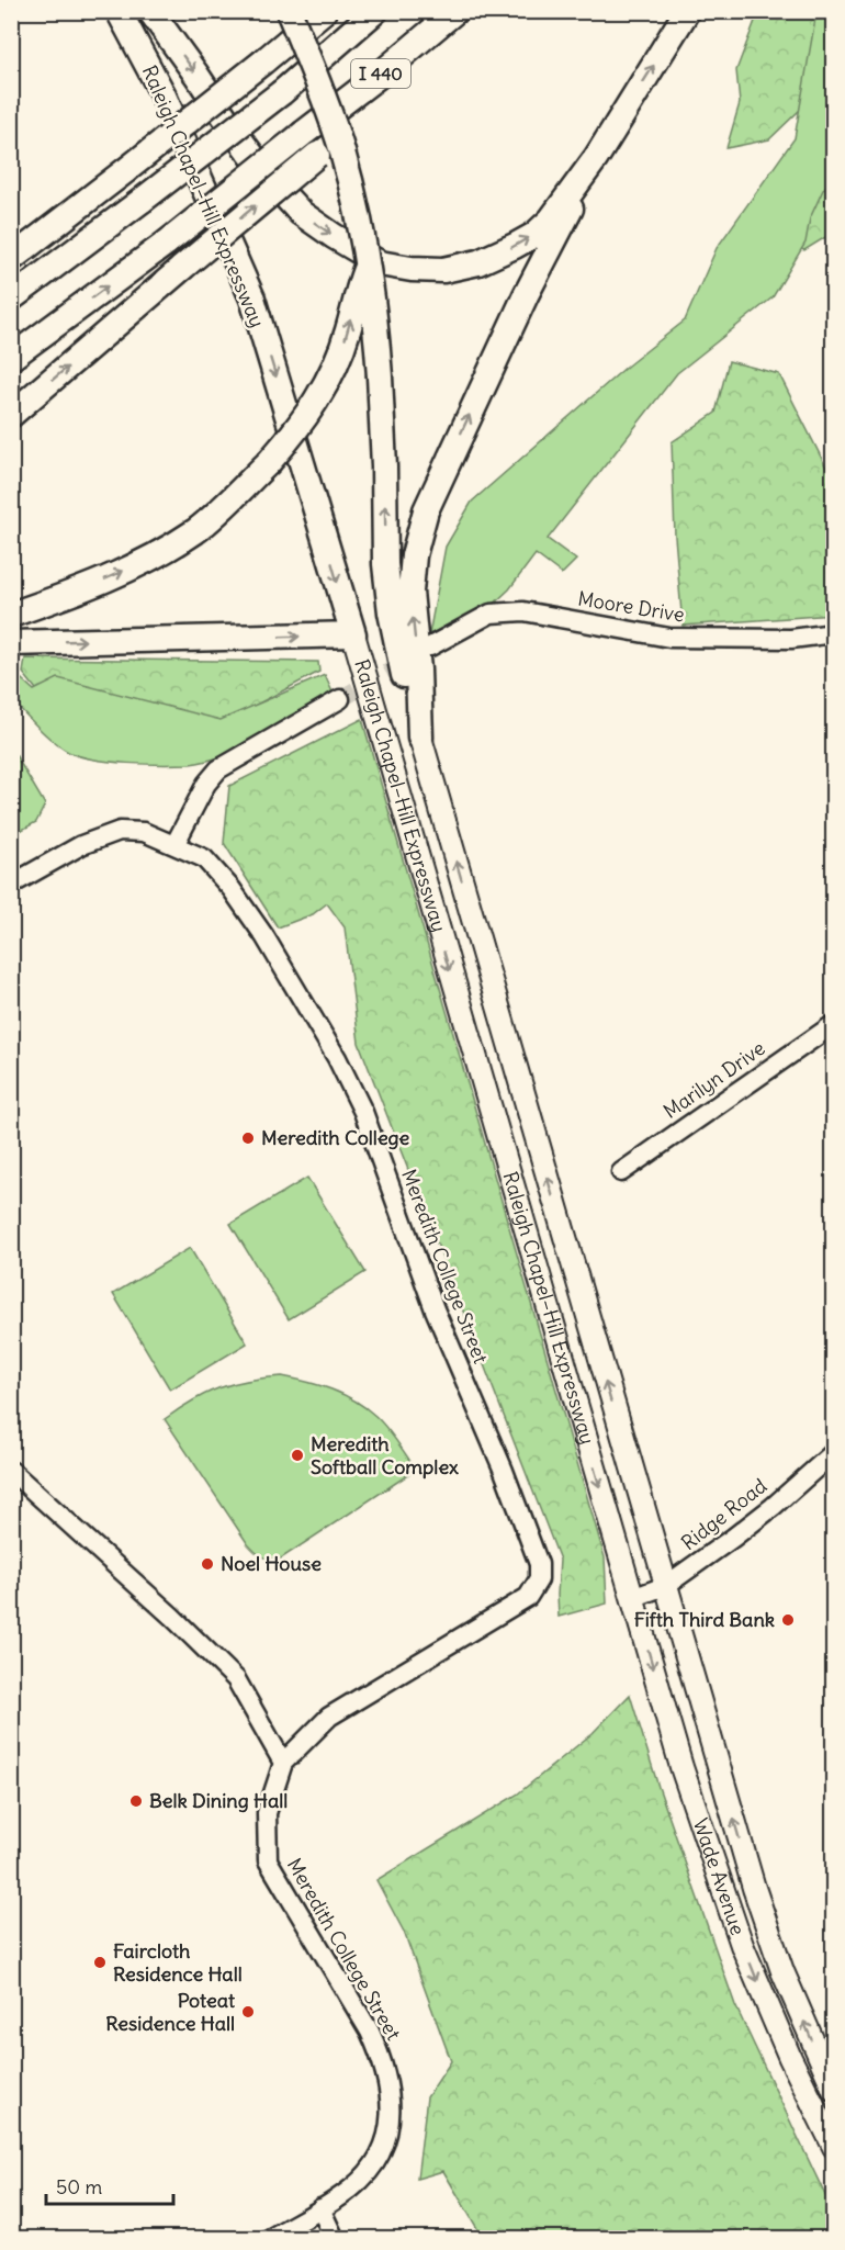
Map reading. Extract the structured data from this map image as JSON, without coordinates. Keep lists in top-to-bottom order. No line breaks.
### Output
{"streets":{"highway":["I 440","Raleigh Chapel–Hill Expressway"],"main road":["Wade Avenue"],"street":["Moore Drive","Marilyn Drive","Meredith College Street","Ridge Road"]},"crossings":[["Raleigh Chapel–Hill Expressway","Ridge Road"],["Raleigh Chapel–Hill Expressway","Wade Avenue"],["Ridge Road","Wade Avenue"]],"places":["Meredith College","Meredith Softball Complex","Noel House","Fifth Third Bank","Belk Dining Hall","Faircloth Residence Hall","Poteat Residence Hall"],"scale_bar":"50 m"}
